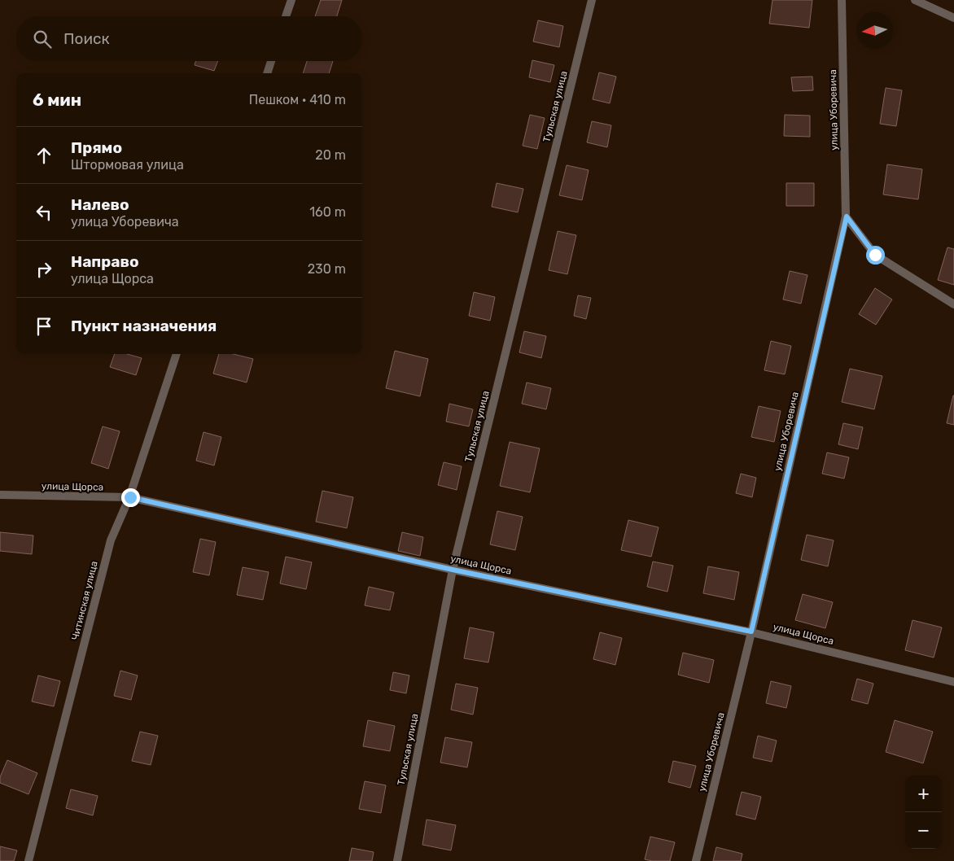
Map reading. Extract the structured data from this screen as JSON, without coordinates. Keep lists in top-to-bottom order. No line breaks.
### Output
{"streets":{"street":["Тульская улица","улица Уборевича","улица Щорса","Читинская улица"]},"crossings":[["Тульская улица","улица Щорса"],["улица Уборевича","улица Щорса"],["улица Щорса","Читинская улица"]],"north":"left","page":{"search":"Поиск","heading":["6 мин","Пешком · 410 m"],"list":[["Прямо","Штормовая улица","20 m"],["Налево","улица Уборевича","160 m"],["Направо","улица Щорса","230 m"],"Пункт назначения"],"map_buttons":["+","−"]}}
